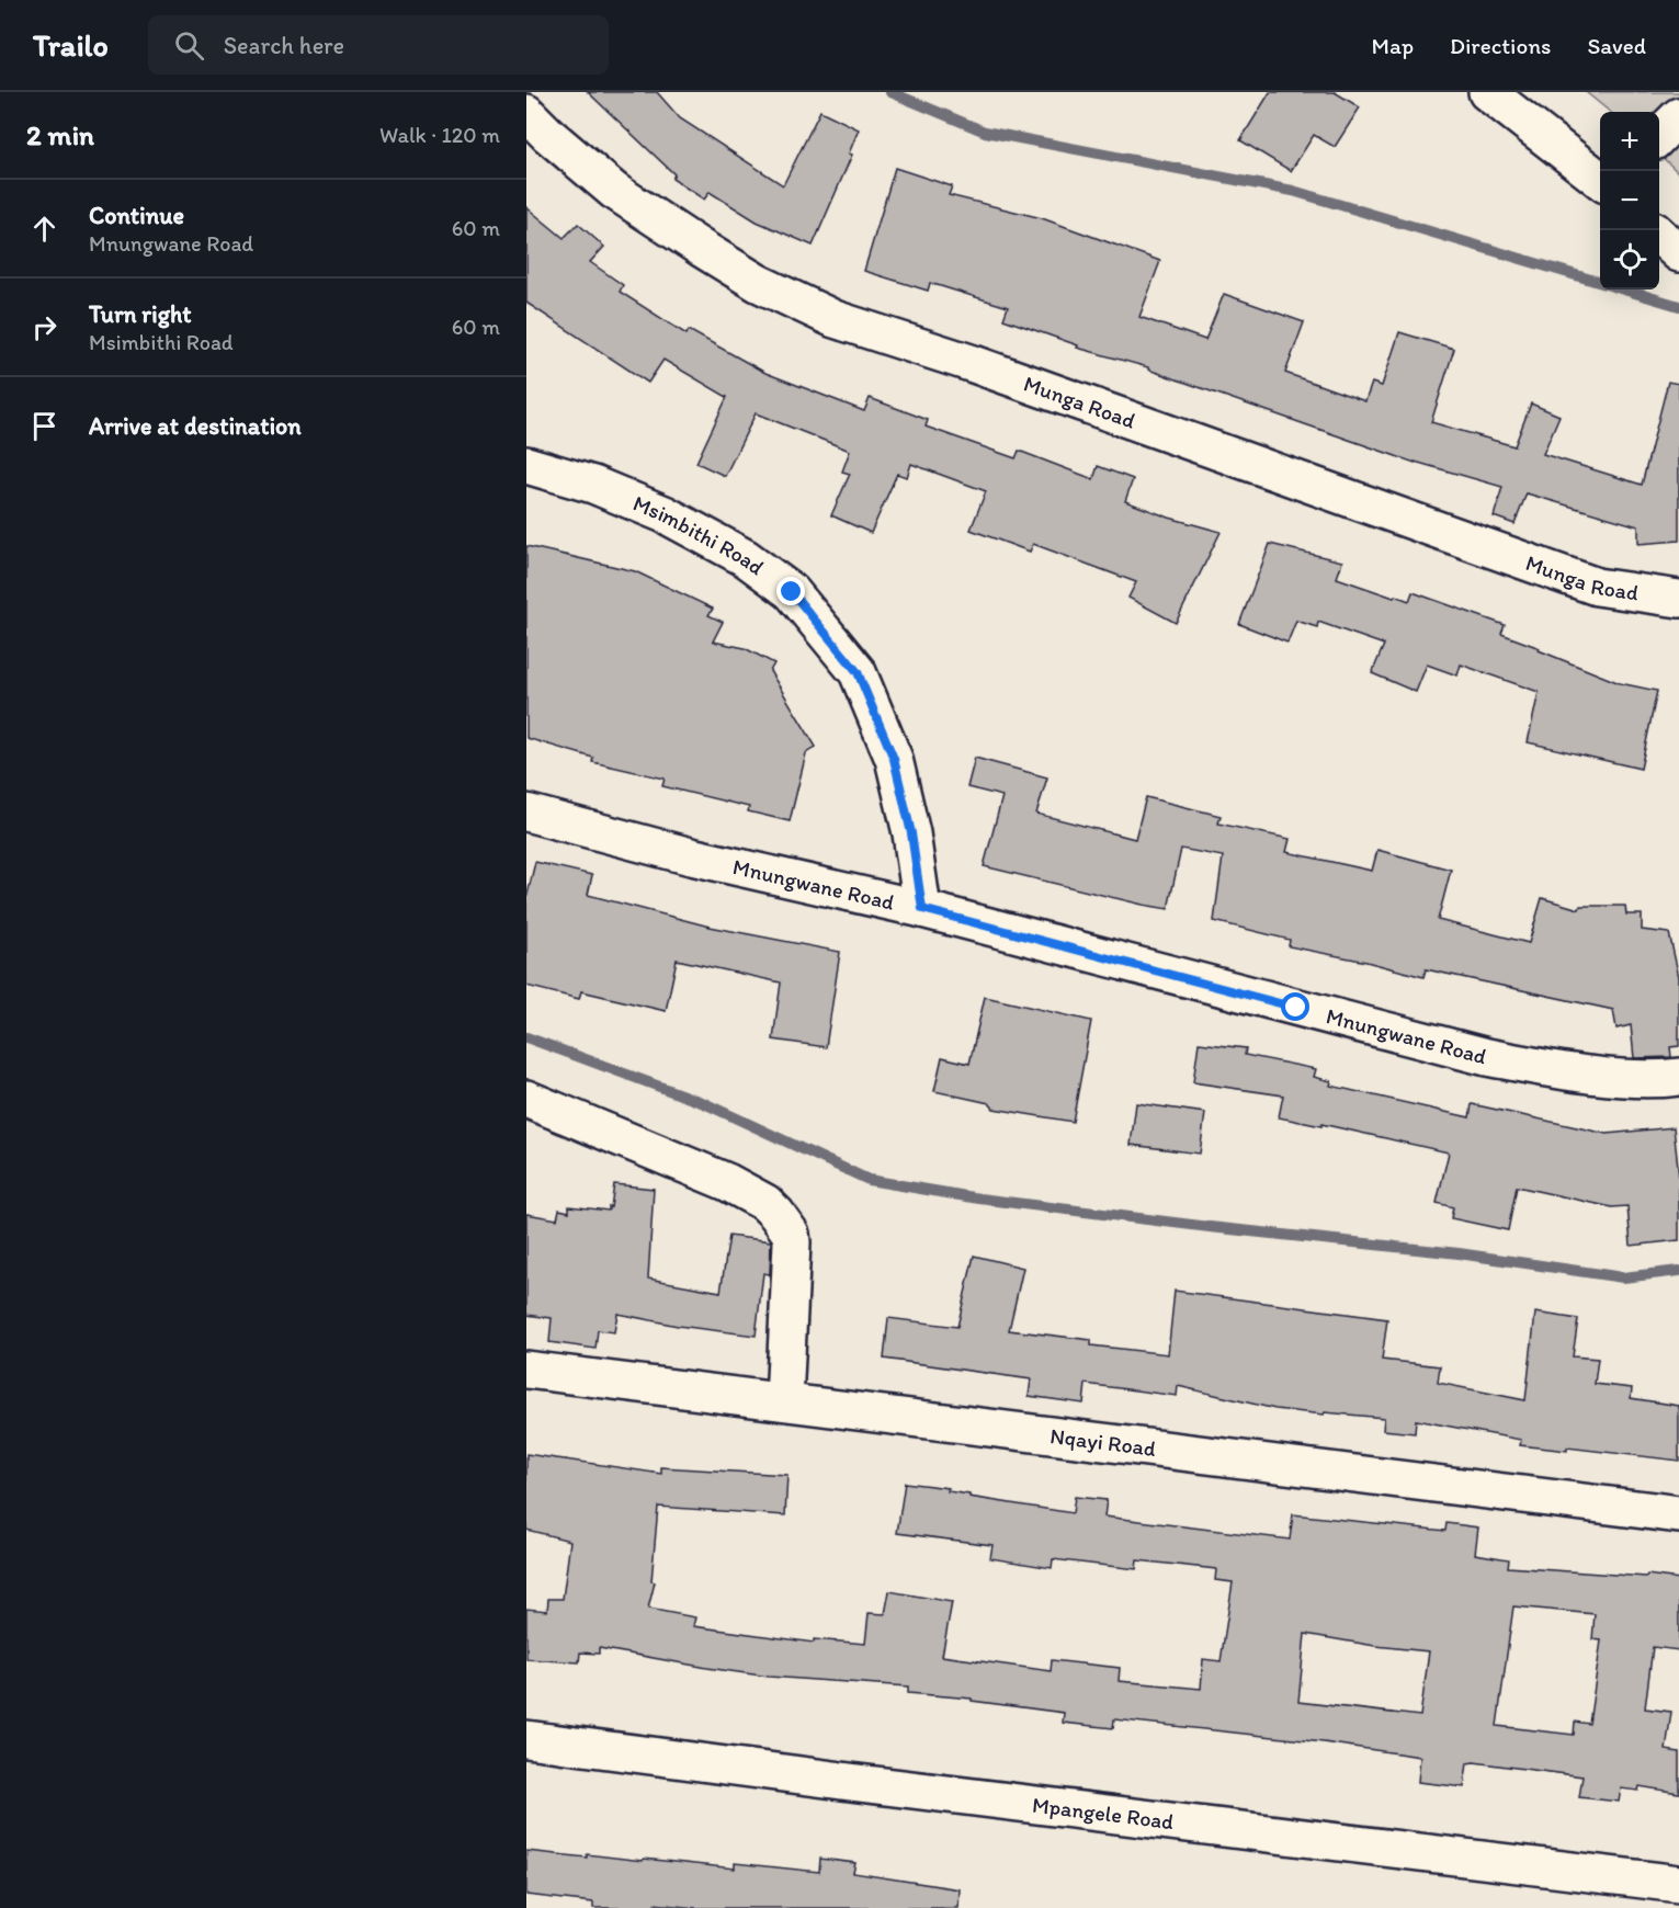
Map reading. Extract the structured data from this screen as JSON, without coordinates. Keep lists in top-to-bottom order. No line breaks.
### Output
{"streets":{"street":["Munga Road","Msimbithi Road","Mnungwane Road","Nqayi Road","Mpangele Road"]},"crossings":[["Msimbithi Road","Mnungwane Road"]],"page":{"header":"Trailo","search":"Search here","nav":["Map","Directions","Saved"],"heading":["2 min","Walk · 120 m"],"map_buttons":["+","−"],"list":[["Continue","Mnungwane Road","60 m"],["Turn right","Msimbithi Road","60 m"],"Arrive at destination"]}}
